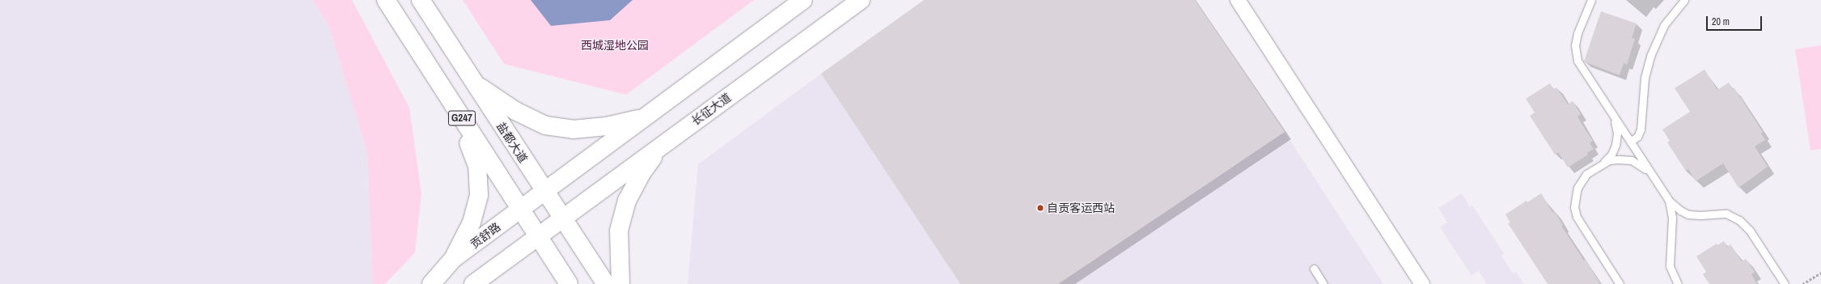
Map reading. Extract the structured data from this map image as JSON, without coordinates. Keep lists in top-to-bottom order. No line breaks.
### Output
{"streets":{"main road":["长征大道","G247","盐都大道","贡舒路"]},"crossings":[["长征大道","盐都大道"],["G247","贡舒路"],["盐都大道","贡舒路"]],"parks":["西城湿地公园"],"places":["自贡客运西站"],"scale_bar":"20 m"}
